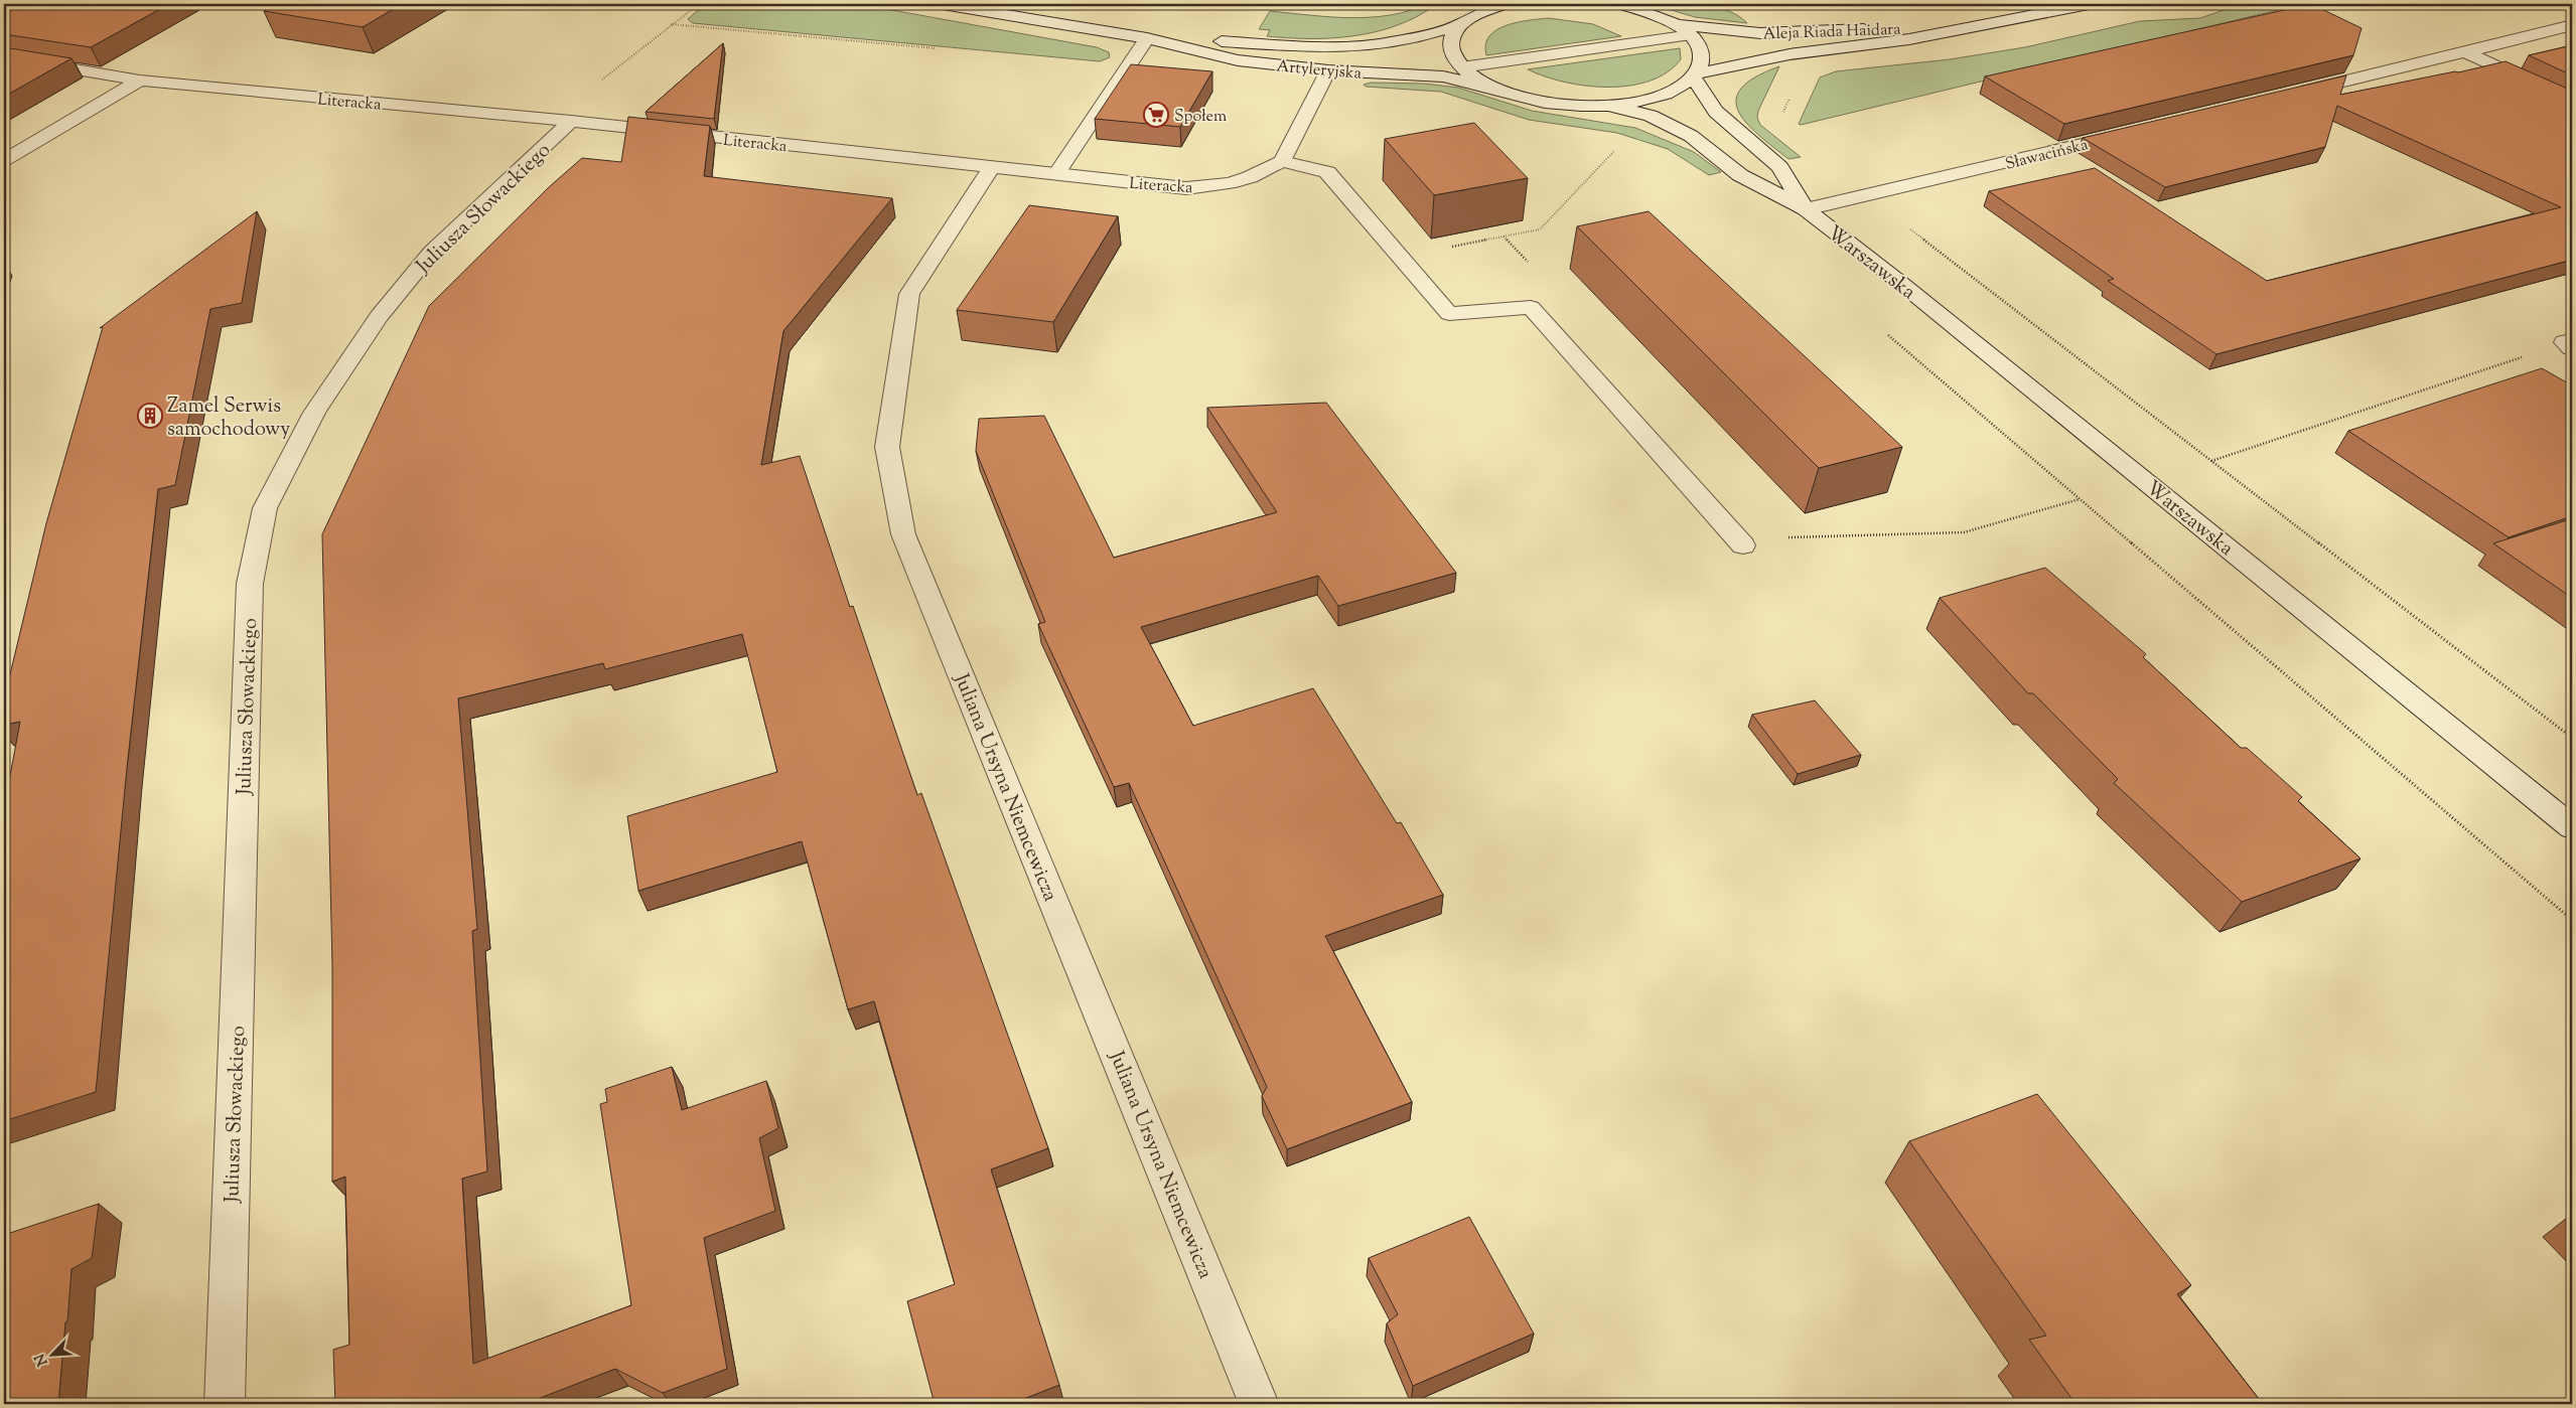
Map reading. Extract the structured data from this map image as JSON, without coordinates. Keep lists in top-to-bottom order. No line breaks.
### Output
{"streets":{"street":["Aleja Riada Haidara","Artyleryjska","Literacka","Sławacińska","Juliusza Słowackiego","Warszawska","Juliana Ursyna Niemcewicza"]},"crossings":[["Aleja Riada Haidara","Warszawska"],["Literacka","Juliusza Słowackiego"],["Literacka","Juliana Ursyna Niemcewicza"],["Sławacińska","Warszawska"]],"places":{"supermarket":["Społem"],"building":["Zamel Serwis samochodowy"]},"north":"bottom left"}
